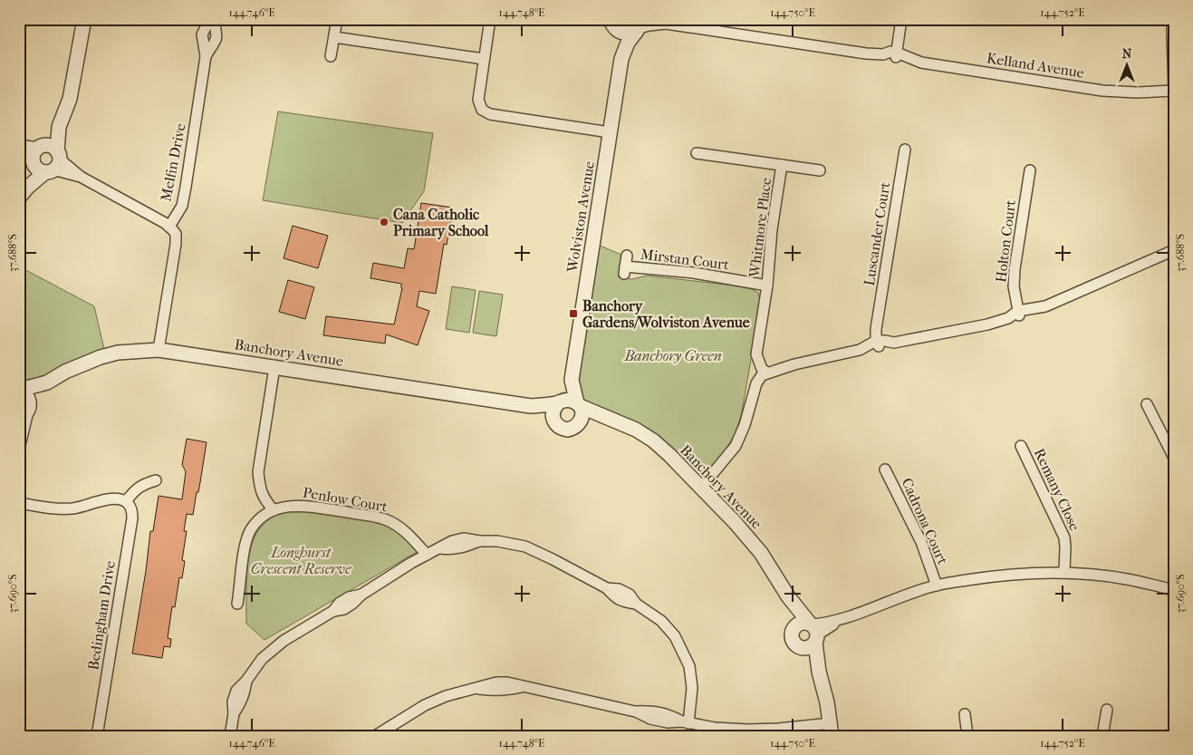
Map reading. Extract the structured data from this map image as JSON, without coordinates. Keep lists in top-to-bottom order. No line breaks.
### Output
{"streets":{"street":["Kelland Avenue","Melfin Drive","Wolviston Avenue","Whitmore Place","Luscander Court","Holton Court","Mirstan Court","Banchory Avenue","Remany Close","Penlow Court","Cadrona Court","Bedingham Drive"]},"crossings":[["Kelland Avenue","Wolviston Avenue"],["Wolviston Avenue","Banchory Avenue"],["Whitmore Place","Mirstan Court"]],"parks":["Banchory Green","Longhurst Crescent Reserve"],"places":{"other":["Cana Catholic Primary School"],"transit":["Banchory Gardens/Wolviston Avenue"]},"north":"top","coordinates":["144.746°E","144.748°E","144.750°E","144.752°E","37.688°S","37.690°S"]}
